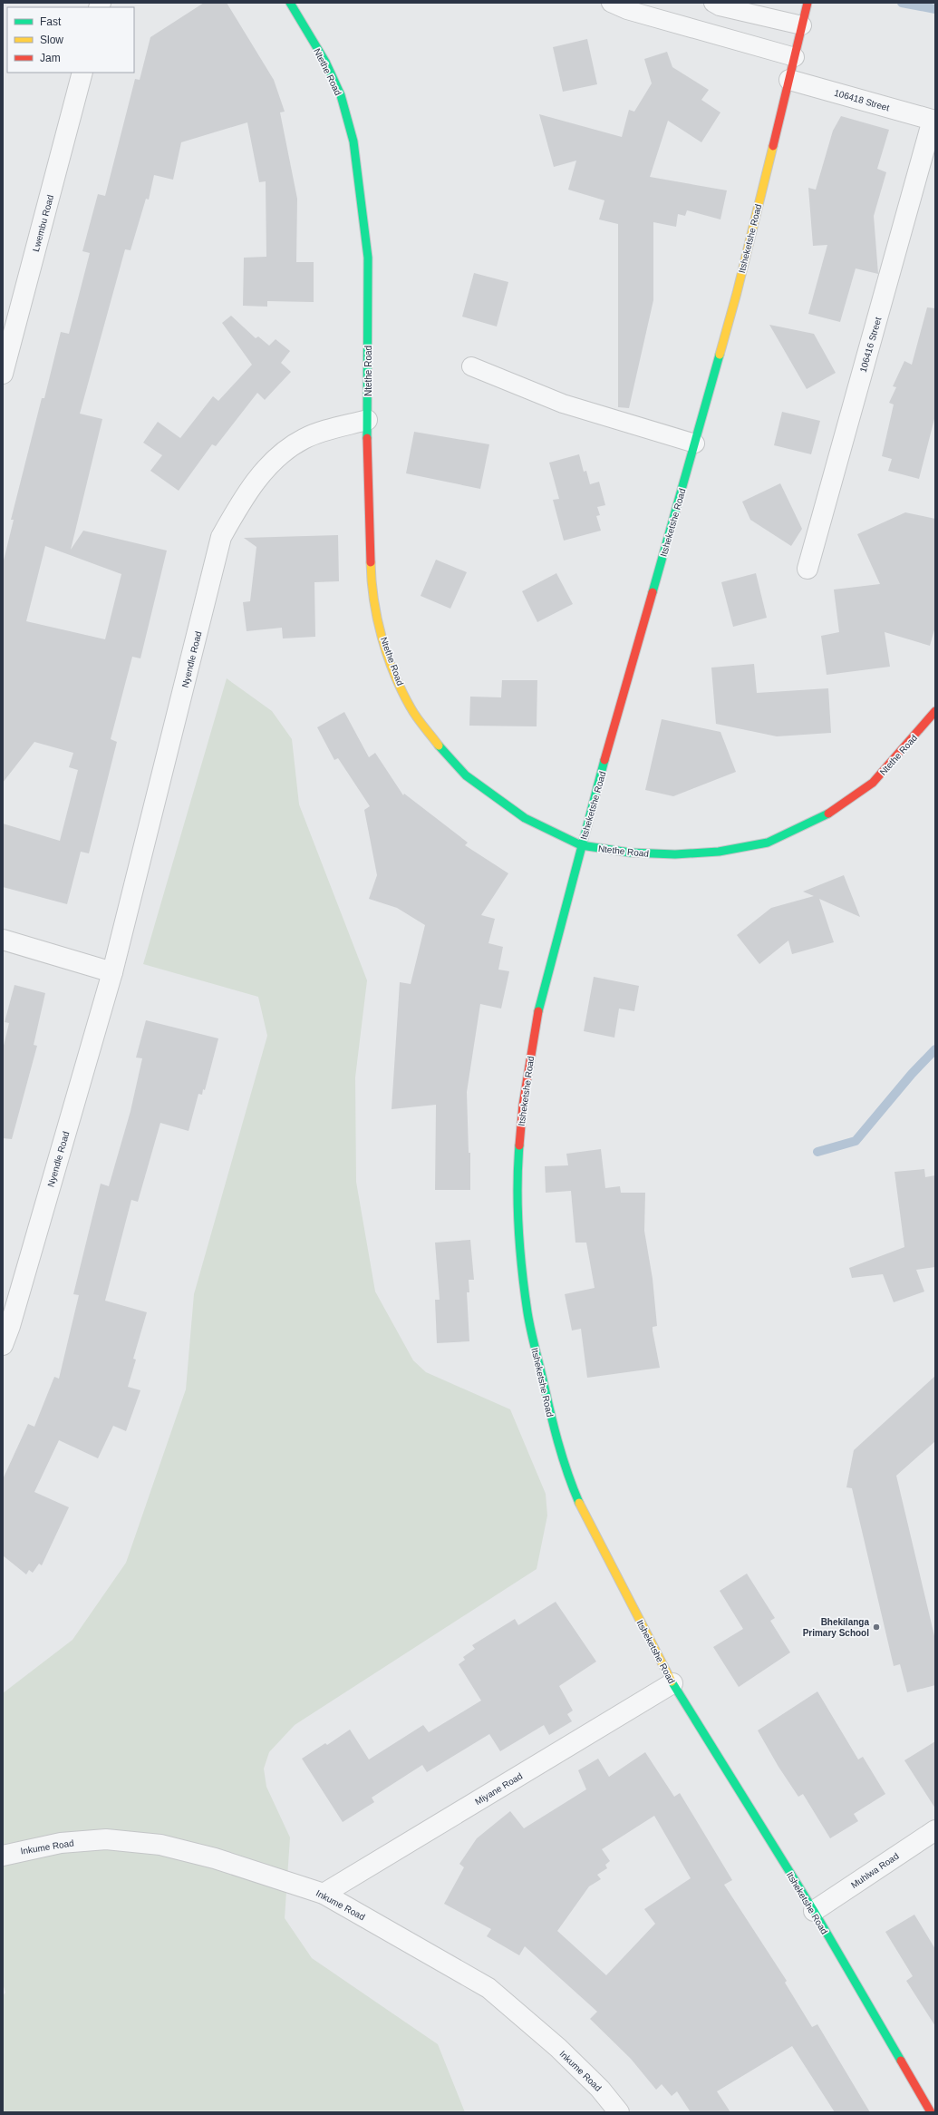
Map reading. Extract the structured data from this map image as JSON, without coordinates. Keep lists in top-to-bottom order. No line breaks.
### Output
{"streets":{"street":["Ntethe Road","106418 Street","Lwembu Road","Itsheketshe Road","106416 Street","Nyendle Road","Miyane Road","Inkume Road","Muhlwa Road"]},"crossings":[["Ntethe Road","Itsheketshe Road"],["Ntethe Road","Nyendle Road"],["106418 Street","Itsheketshe Road"],["106418 Street","106416 Street"],["Itsheketshe Road","Miyane Road"],["Itsheketshe Road","Muhlwa Road"],["Miyane Road","Inkume Road"]],"places":["Bhekilanga Primary School"],"legend":["Fast","Slow","Jam"]}
